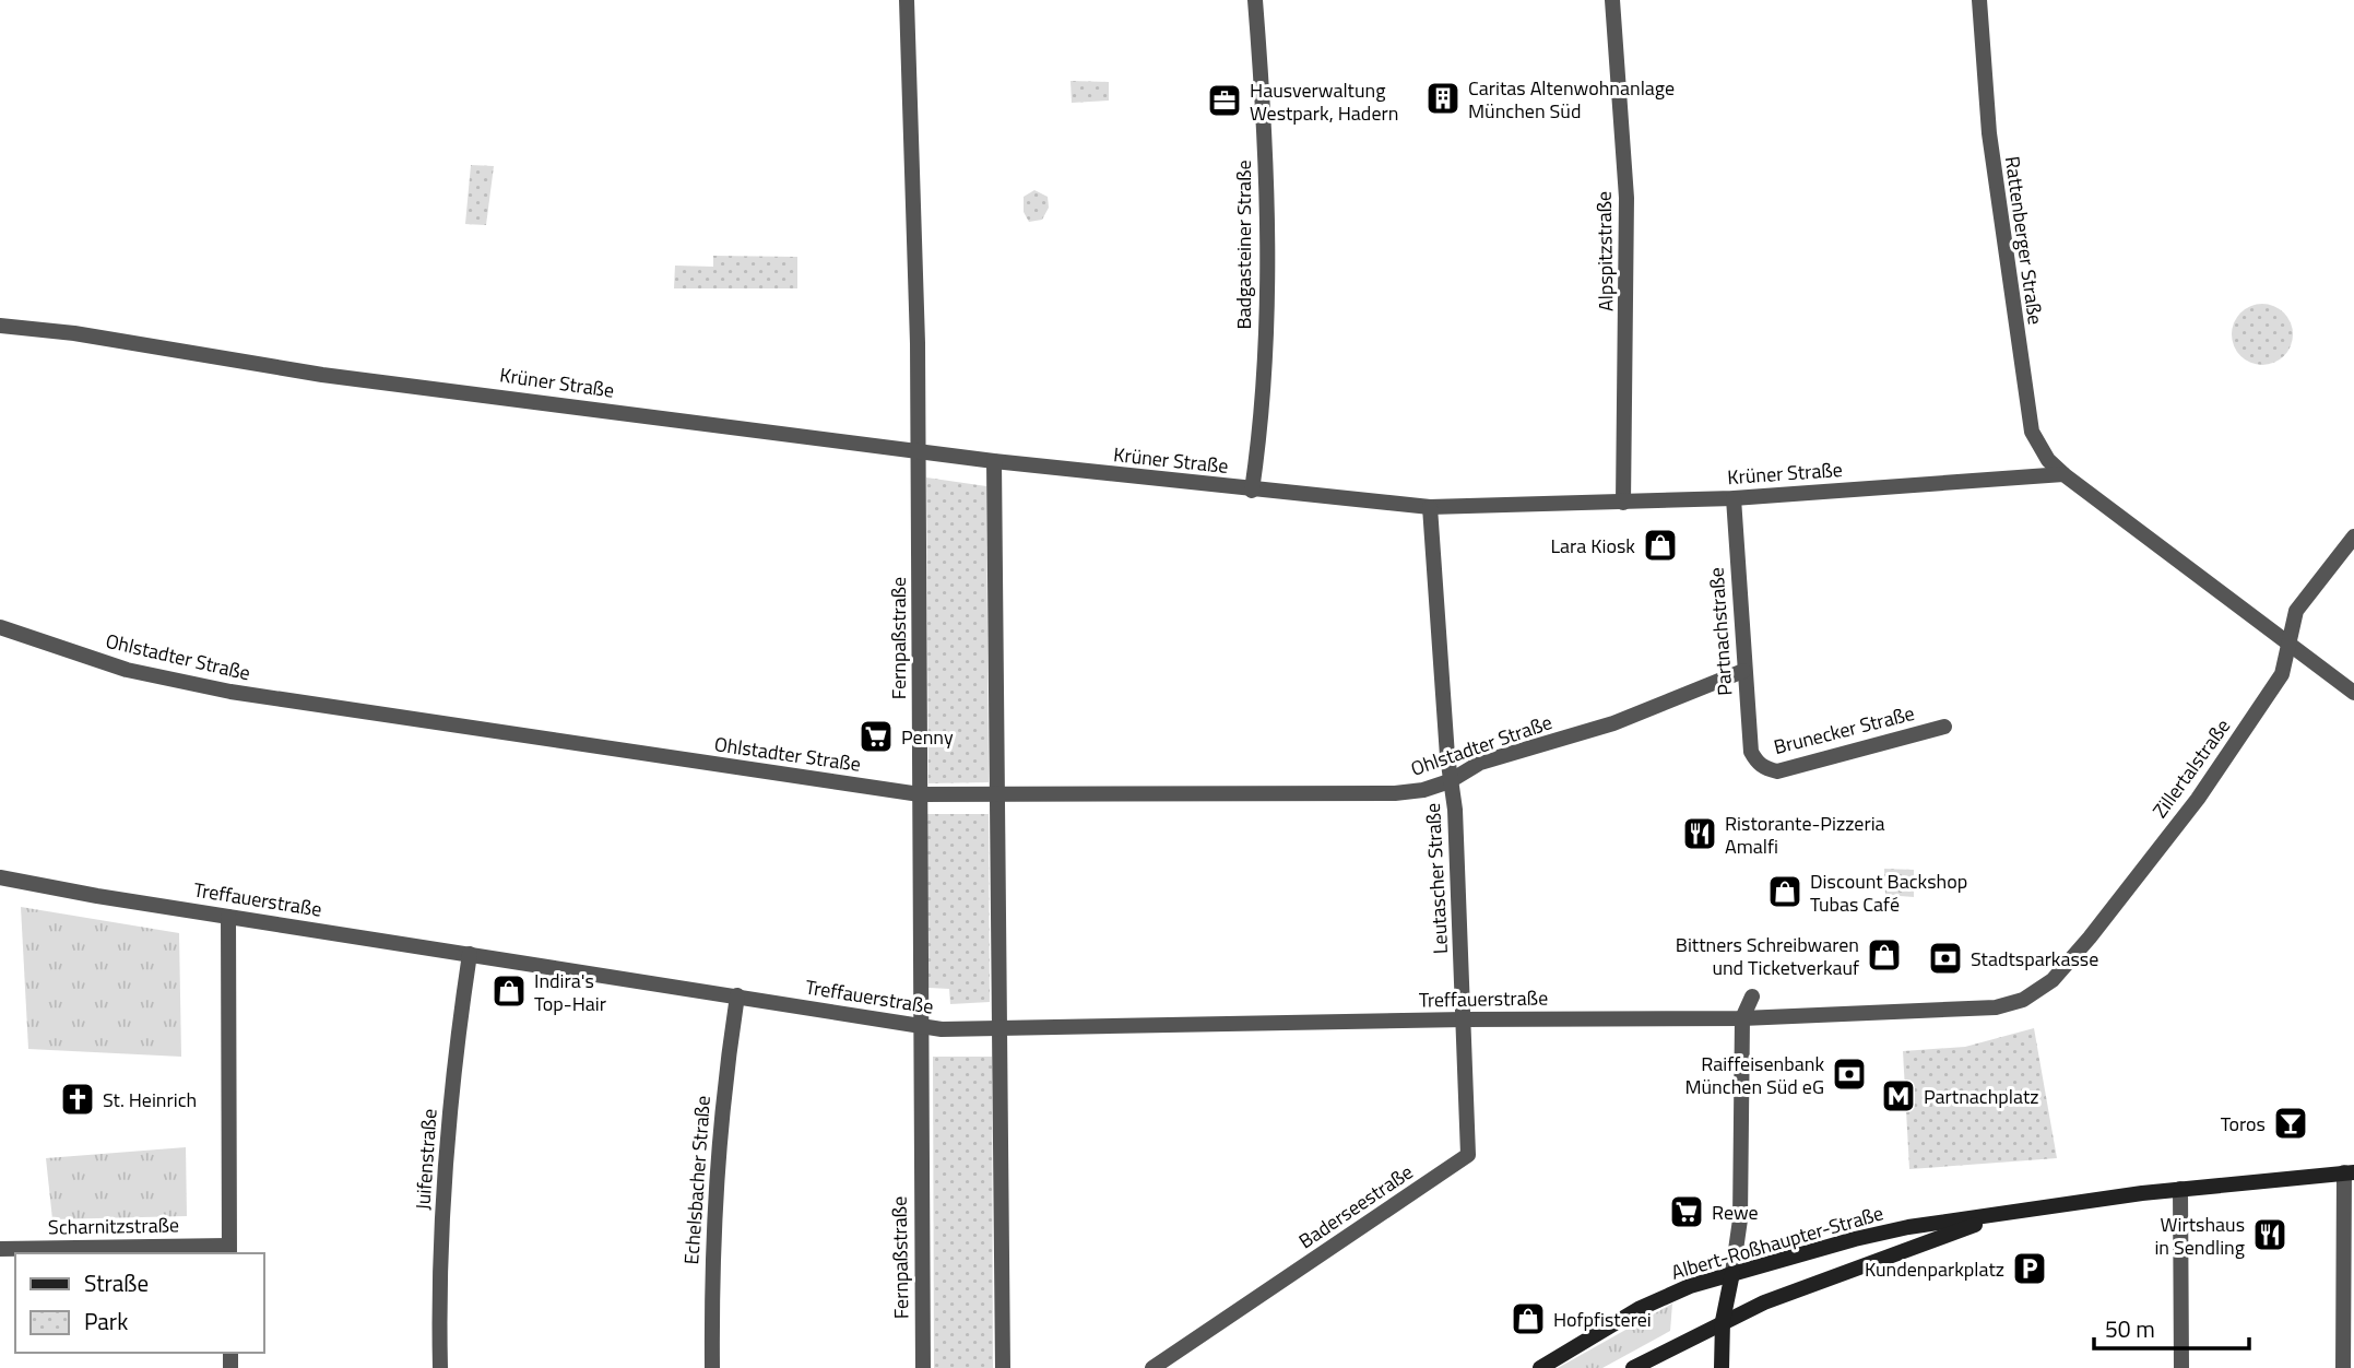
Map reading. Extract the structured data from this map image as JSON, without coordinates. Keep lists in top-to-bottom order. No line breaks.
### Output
{"streets":{"main road":["Albert-Roßhaupter-Straße"],"street":["Rattenberger Straße","Badgasteiner Straße","Alpspitzstraße","Krüner Straße","Partnachstraße","Fernpaßstraße","Ohlstadter Straße","Brunecker Straße","Zillertalstraße","Leutascher Straße","Treffauerstraße","Juifenstraße","Echelsbacher Straße","Baderseestraße","Scharnitzstraße"]},"crossings":[["Rattenberger Straße","Krüner Straße"],["Badgasteiner Straße","Krüner Straße"],["Alpspitzstraße","Krüner Straße"],["Krüner Straße","Partnachstraße"],["Krüner Straße","Fernpaßstraße"],["Krüner Straße","Leutascher Straße"],["Partnachstraße","Ohlstadter Straße"],["Partnachstraße","Brunecker Straße"],["Fernpaßstraße","Ohlstadter Straße"],["Fernpaßstraße","Treffauerstraße"],["Ohlstadter Straße","Leutascher Straße"],["Zillertalstraße","Treffauerstraße"],["Leutascher Straße","Treffauerstraße"],["Leutascher Straße","Baderseestraße"],["Treffauerstraße","Juifenstraße"],["Treffauerstraße","Echelsbacher Straße"],["Treffauerstraße","Baderseestraße"]],"places":{"building":["Caritas Altenwohnanlage München Süd"],"office":["Hausverwaltung Westpark, Hadern"],"shop":["Lara Kiosk","Discount Backshop Tubas Café","Bittners Schreibwaren und Ticketverkauf","Indira's Top-Hair","Hofpfisterei"],"supermarket":["Penny","Rewe"],"restaurant":["Ristorante-Pizzeria Amalfi","Wirtshaus in Sendling"],"bank":["Stadtsparkasse","Raiffeisenbank München Süd eG"],"metro station":["Partnachplatz"],"church":["St. Heinrich"],"bar":["Toros"],"parking":["Kundenparkplatz"]},"legend":["Straße","Park"],"scale_bar":"50 m"}
